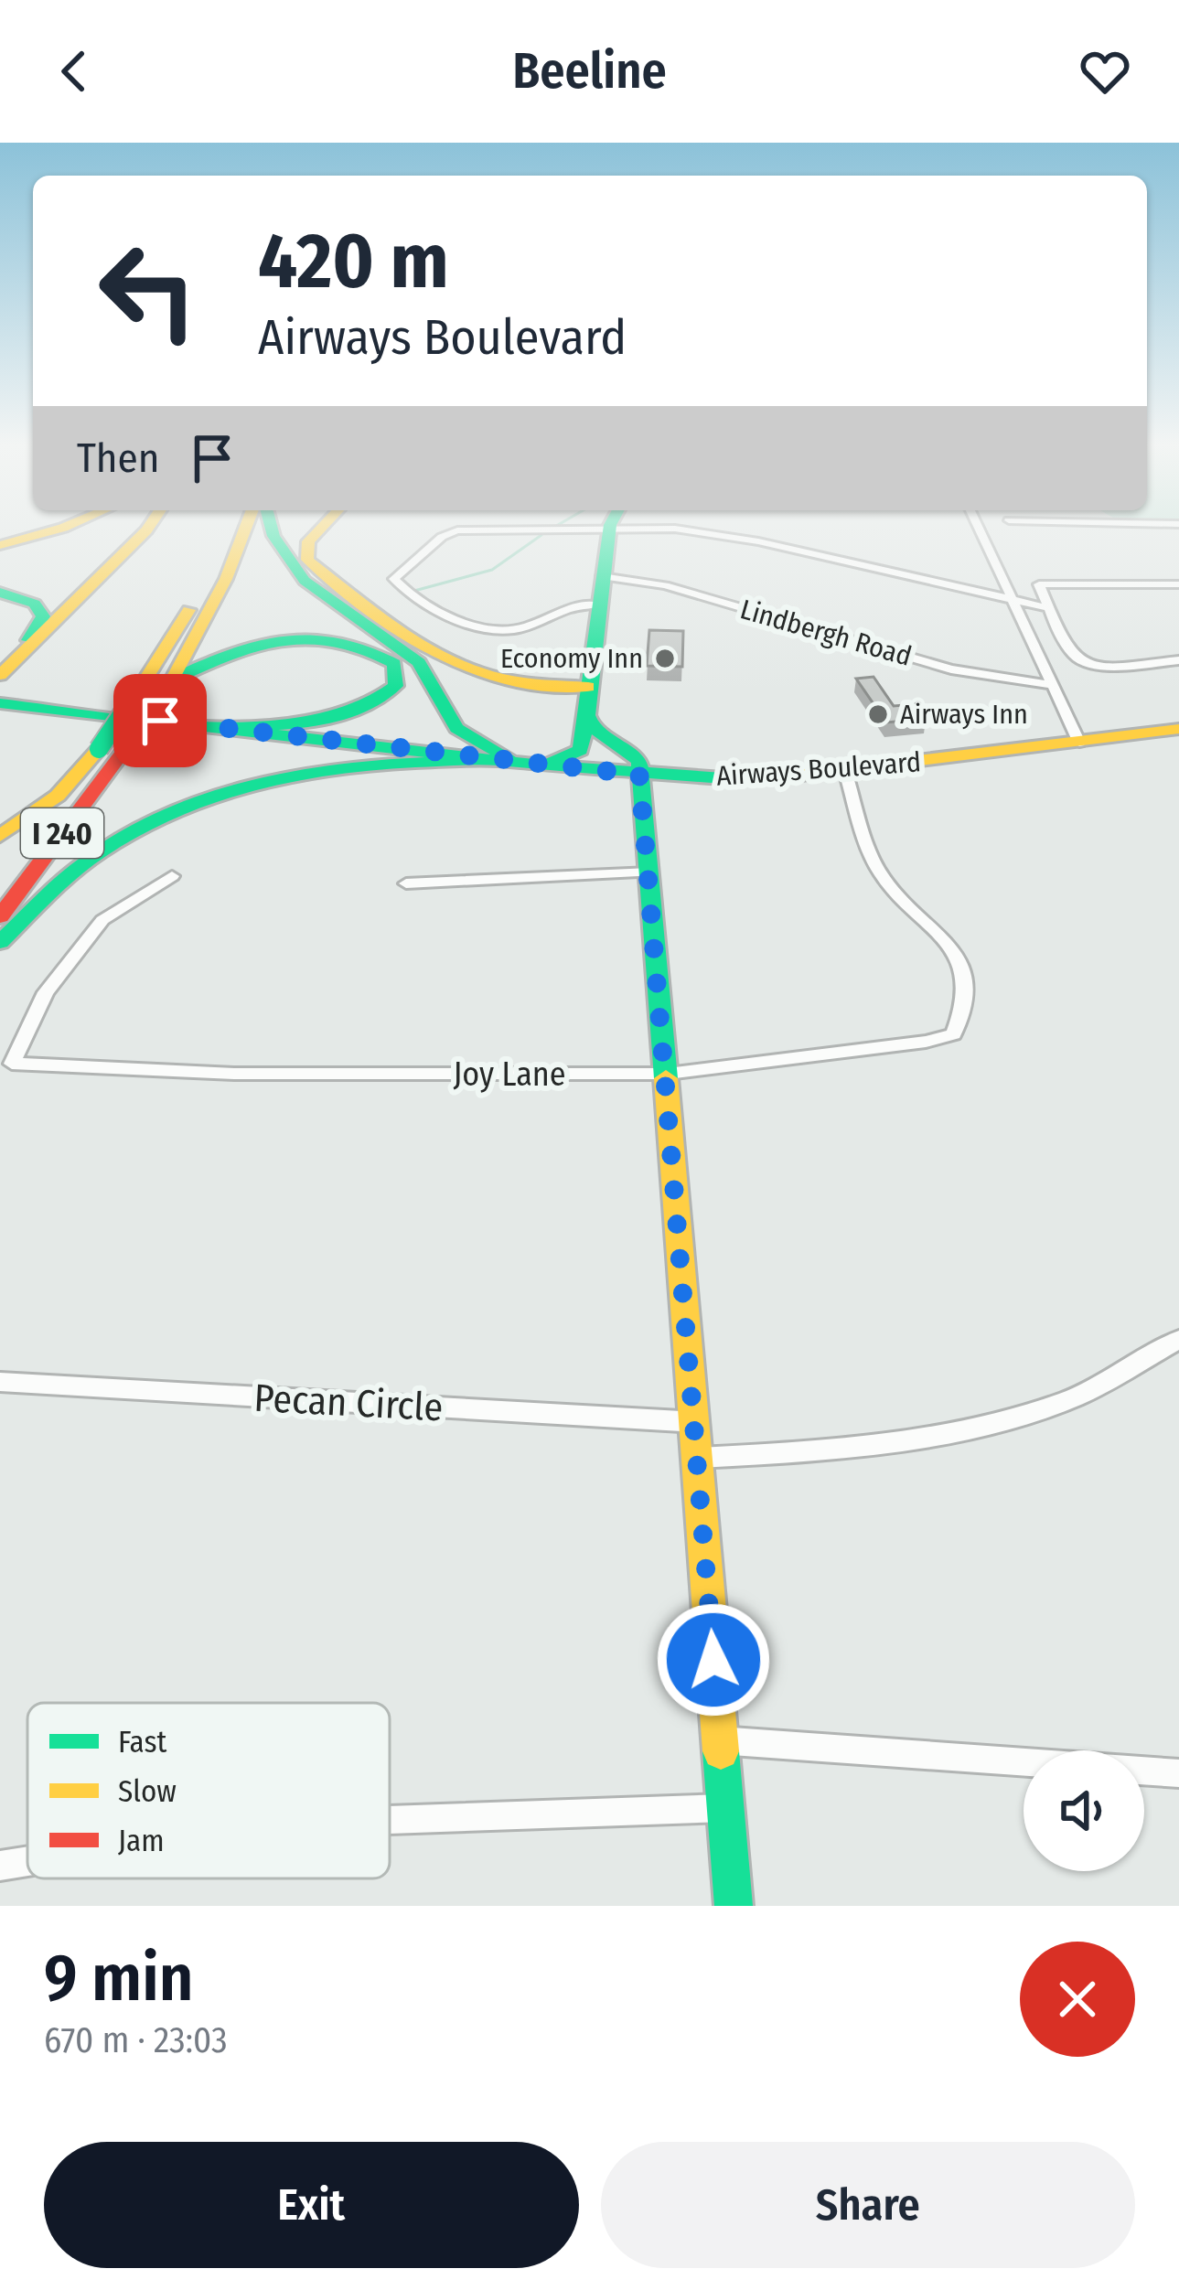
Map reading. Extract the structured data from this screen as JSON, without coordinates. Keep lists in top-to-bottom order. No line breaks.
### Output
{"streets":{"main road":["Airways Boulevard","I 240"],"street":["Lindbergh Road","Joy Lane","Pecan Circle"]},"crossings":[["Airways Boulevard","Joy Lane"]],"places":["Economy Inn","Airways Inn"],"legend":["Fast","Slow","Jam"],"page":{"header":"Beeline","turn":["420 m","Airways Boulevard"],"then":"Then","heading":["9 min","670 m · 23:03"],"buttons":["Exit","Share"]}}
